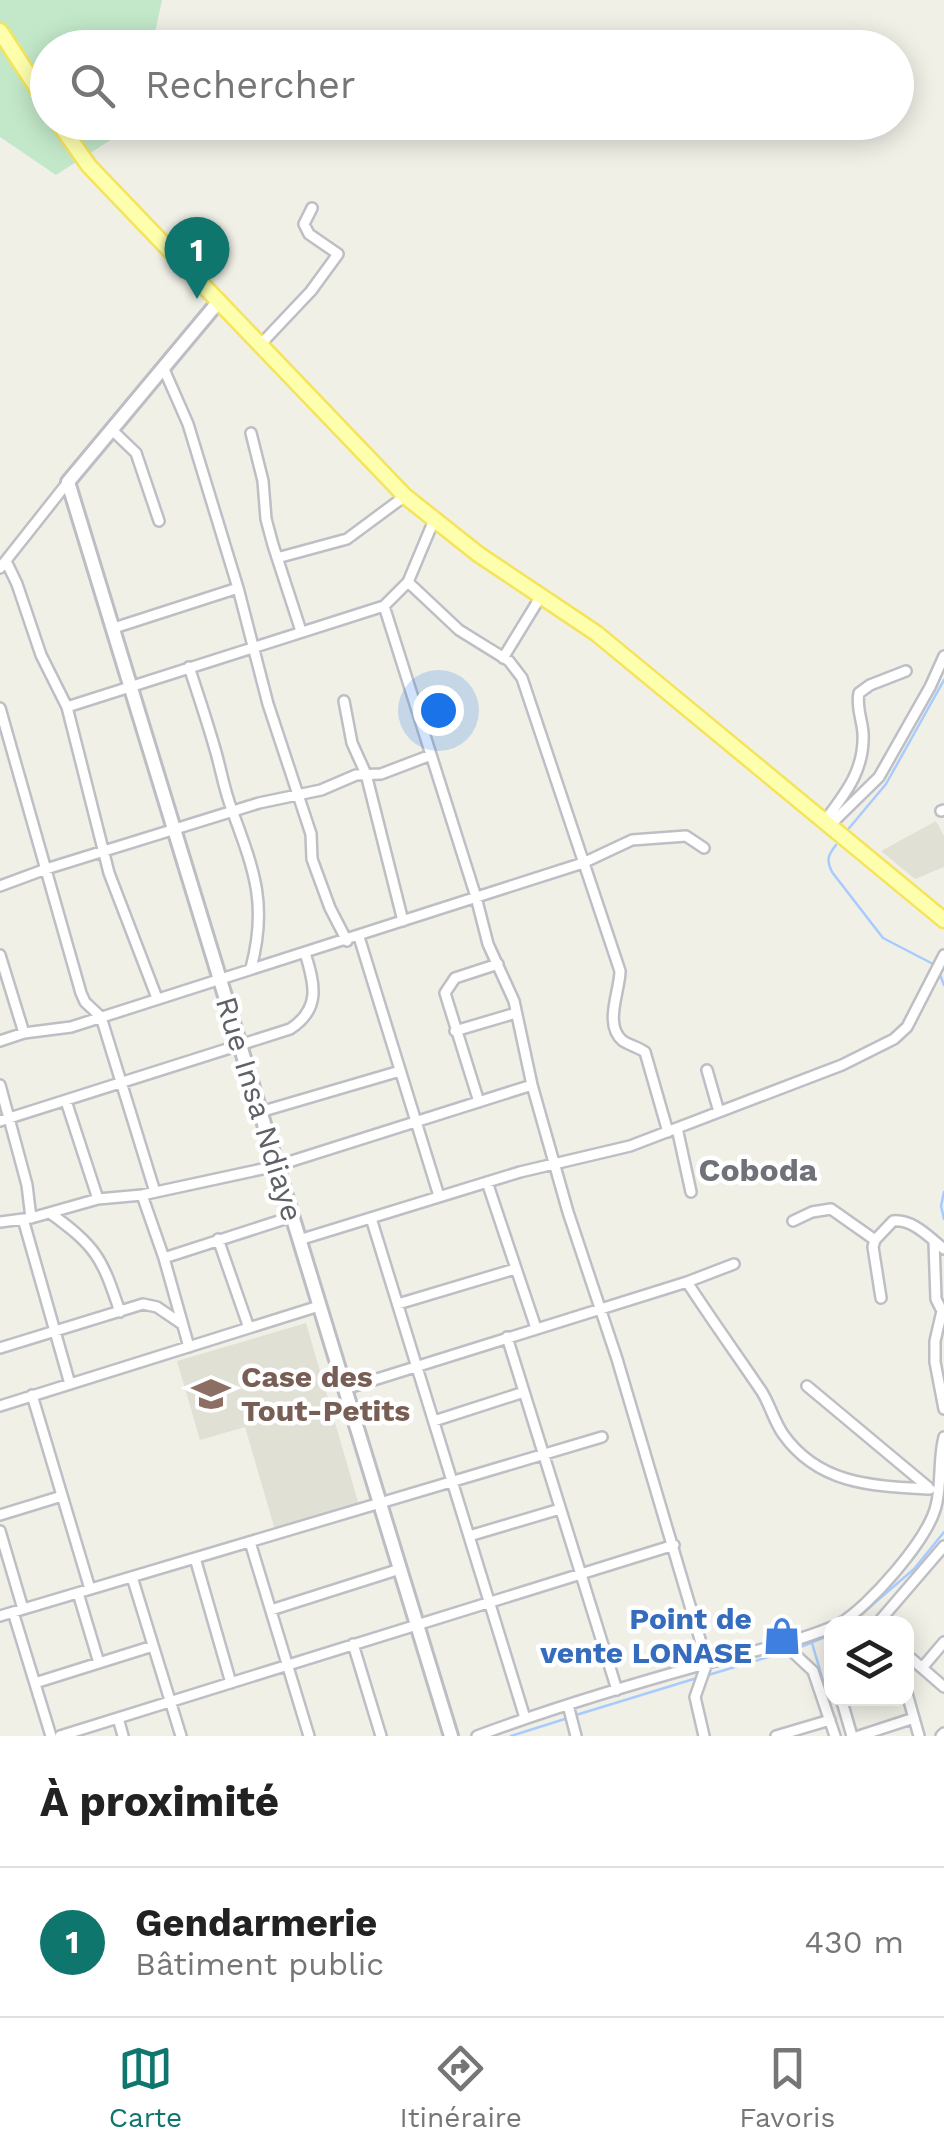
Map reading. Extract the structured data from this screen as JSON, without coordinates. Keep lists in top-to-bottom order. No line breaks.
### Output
{"streets":{"main road":["Rue Insa Ndiaye"]},"districts":["Coboda"],"places":{"school or university":["Case des Tout-Petits"],"shop":["Point de vente LONASE"]},"page":{"search":"Rechercher","pins":"1","heading":"À proximité","list":[{"mark":"1","name":"Gendarmerie","note":"Bâtiment public","value":"430 m"}],"nav":["Carte","Itinéraire","Favoris"]}}
